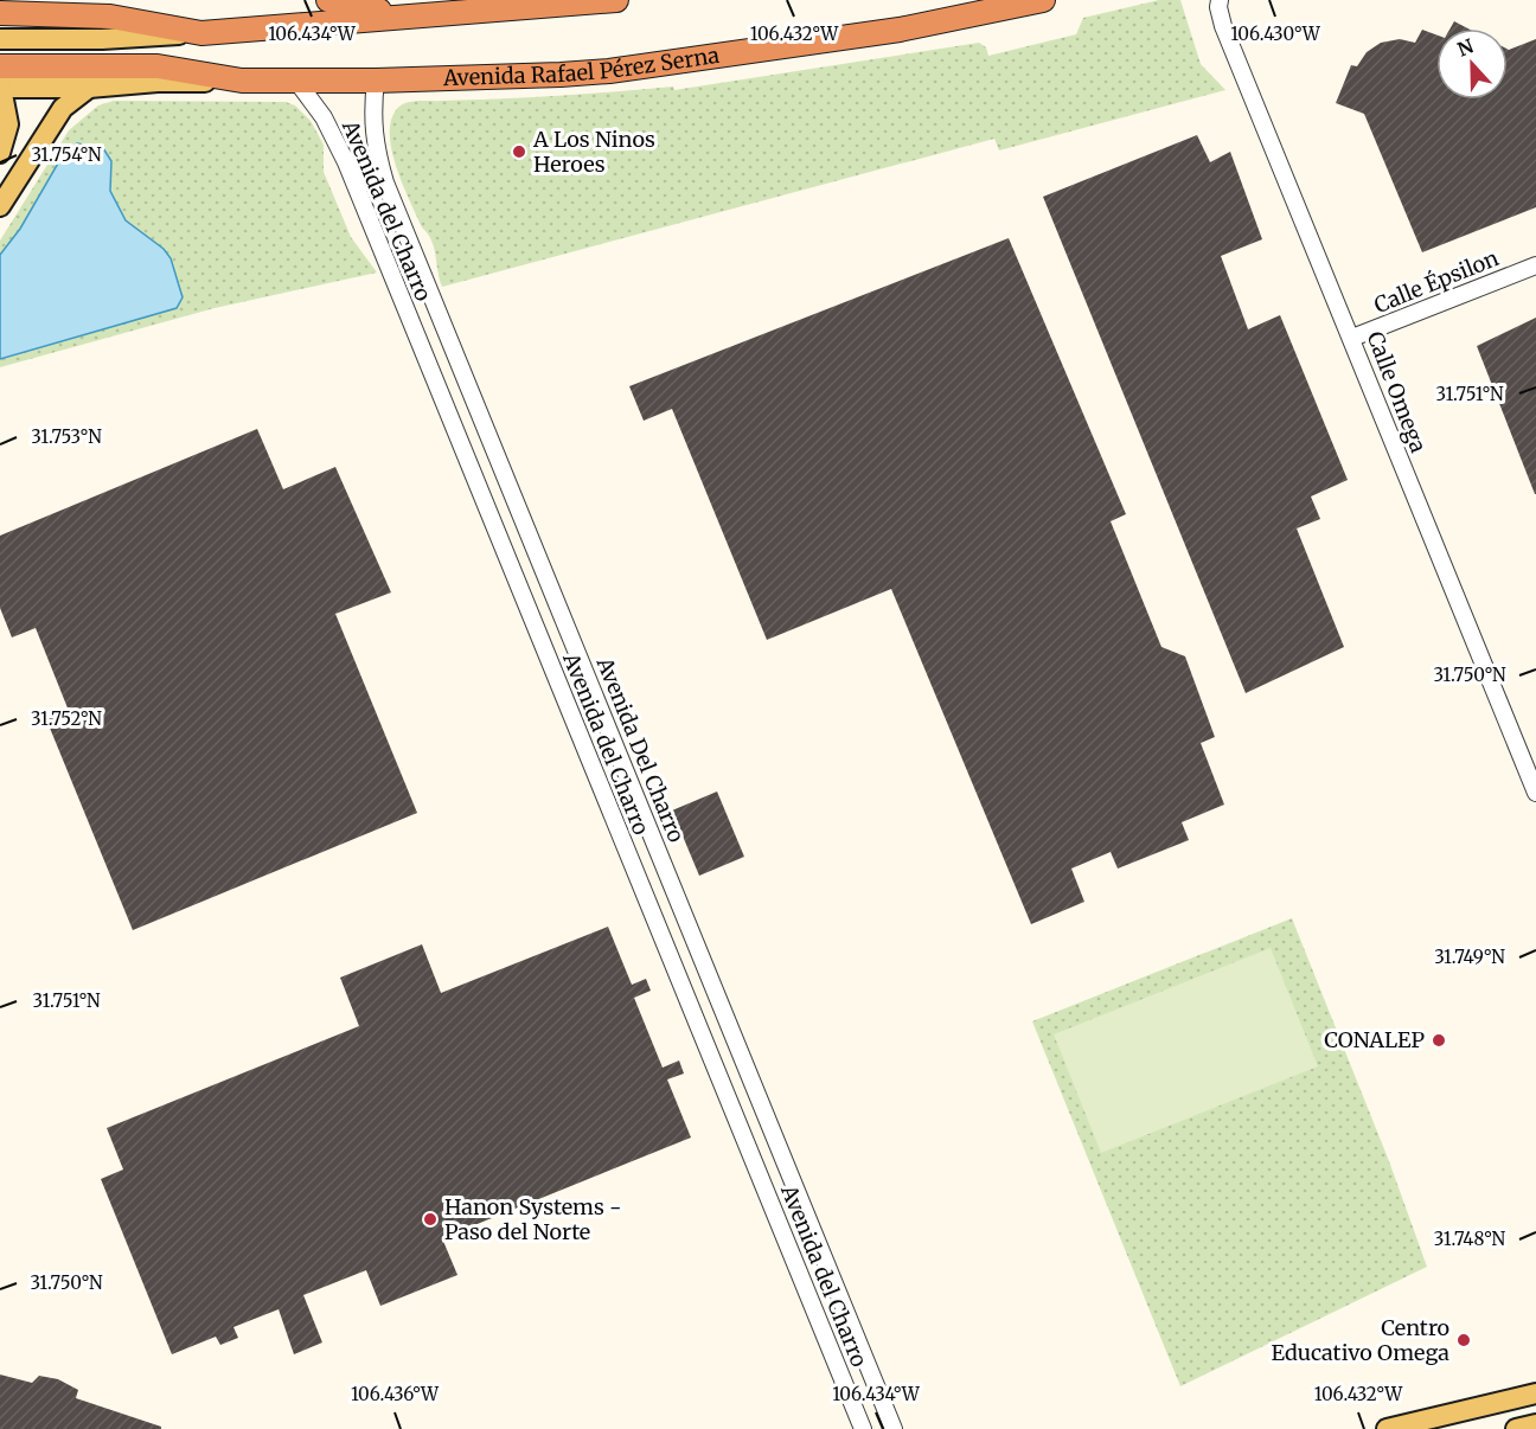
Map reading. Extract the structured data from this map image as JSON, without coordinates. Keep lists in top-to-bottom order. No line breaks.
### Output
{"streets":{"highway":["Avenida Rafael Pérez Serna"],"street":["Avenida del Charro","Calle Épsilon","Calle Omega","Avenida Del Charro"]},"crossings":[["Avenida Rafael Pérez Serna","Avenida del Charro"],["Avenida Rafael Pérez Serna","Avenida Del Charro"],["Calle Épsilon","Calle Omega"]],"places":["A Los Ninos Heroes","CONALEP","Hanon Systems - Paso del Norte","Centro Educativo Omega"],"north":"top","coordinates":["106.434°W","106.432°W","106.430°W","31.754°N","31.751°N","31.753°N","31.750°N","31.752°N","31.749°N","31.748°N","106.436°W"]}
